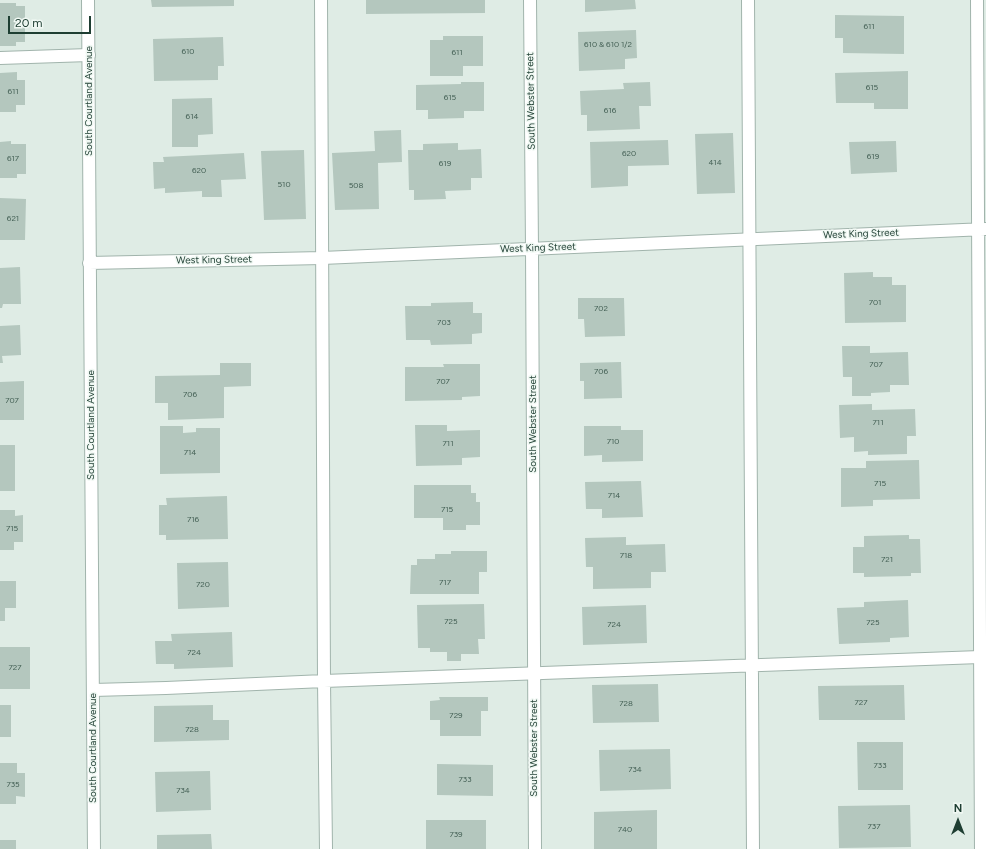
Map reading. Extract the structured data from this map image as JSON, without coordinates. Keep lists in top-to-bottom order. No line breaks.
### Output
{"streets":{"street":["South Courtland Avenue","South Webster Street","West King Street"]},"crossings":[["South Courtland Avenue","West King Street"],["South Webster Street","West King Street"]],"house_numbers":["611","610 & 610 1/2","610","611","615","611","615","616","614","620","619","617","414","619","620","510","508","621","701","702","703","707","706","707","706","707","711","710","711","714","715","714","715","716","715","718","721","717","720","725","725","724","724","727","727","728","729","728","733","734","733","735","734","737","740","739"],"scale_bar":"20 m","north":"top"}
